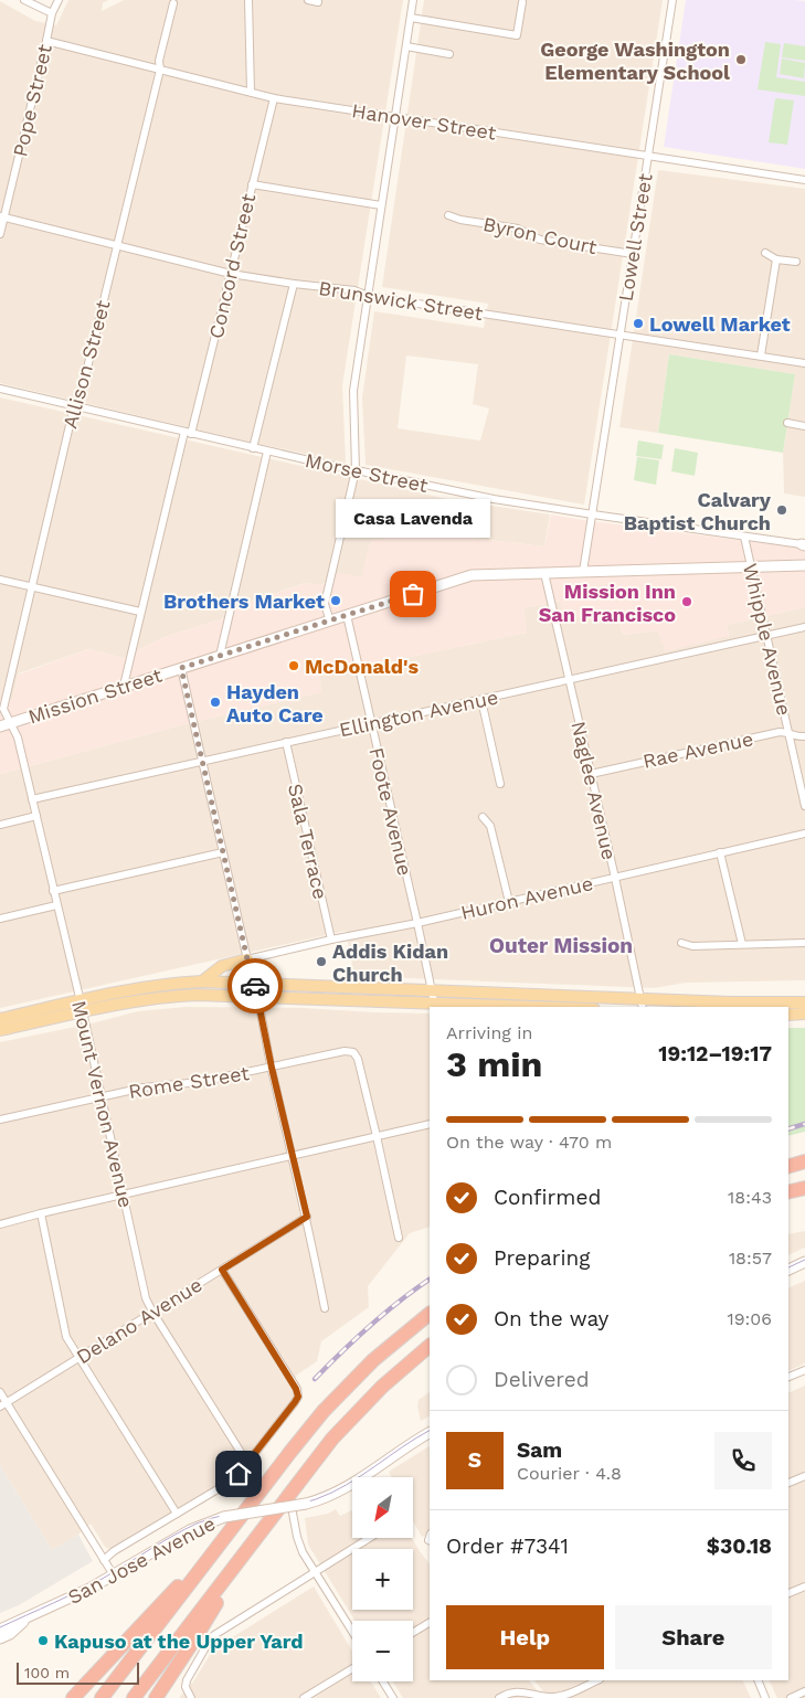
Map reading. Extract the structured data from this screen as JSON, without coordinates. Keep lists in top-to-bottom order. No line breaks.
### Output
{"streets":{"main road":["Mission Street","San Jose Avenue"],"street":["Pope Street","Hanover Street","Byron Court","Lowell Street","Concord Street","Brunswick Street","Allison Street","Morse Street","Whipple Avenue","Ellington Avenue","Rae Avenue","Naglee Avenue","Foote Avenue","Sala Terrace","Huron Avenue","Rome Street","Mount Vernon Avenue","Delano Avenue"]},"crossings":[["Pope Street","Hanover Street"],["Pope Street","Brunswick Street"],["Hanover Street","Lowell Street"],["Hanover Street","Concord Street"],["Hanover Street","Allison Street"],["Byron Court","Lowell Street"],["Lowell Street","Brunswick Street"],["Lowell Street","Morse Street"],["Lowell Street","Mission Street"],["Concord Street","Brunswick Street"],["Concord Street","Morse Street"],["Concord Street","Mission Street"],["Brunswick Street","Allison Street"],["Allison Street","Morse Street"],["Allison Street","Mission Street"],["Allison Street","Mount Vernon Avenue"],["Morse Street","Whipple Avenue"],["Whipple Avenue","Mission Street"],["Whipple Avenue","Ellington Avenue"],["Whipple Avenue","Rae Avenue"],["Mission Street","Naglee Avenue"],["Mission Street","Foote Avenue"],["Mission Street","Mount Vernon Avenue"],["Ellington Avenue","Naglee Avenue"],["Ellington Avenue","Foote Avenue"],["Ellington Avenue","Sala Terrace"],["Ellington Avenue","Mount Vernon Avenue"],["Rae Avenue","Naglee Avenue"],["Naglee Avenue","Huron Avenue"],["Foote Avenue","Huron Avenue"],["Sala Terrace","Huron Avenue"],["Rome Street","Mount Vernon Avenue"],["Mount Vernon Avenue","Delano Avenue"]],"districts":["Outer Mission"],"places":["George Washington Elementary School","Lowell Market","Calvary Baptist Church","Casa Lavenda","Brothers Market","Mission Inn San Francisco","McDonald's","Hayden Auto Care","Addis Kidan Church","Kapuso at the Upper Yard"],"scale_bar":"100 m","north":"bottom left","page":{"bubble":"Casa Lavenda","heading":["3 min","Arriving in","19:12–19:17"],"panel":["Sam","Courier · 4.8","Order #7341","$30.18"],"bar":"On the way · 470 m","list":[["Confirmed","18:43"],["Preparing","18:57"],["On the way","19:06"],"Delivered"],"round":"S","map_buttons":["+","−"],"buttons":["Help","Share"],"scale":"100 m"}}
